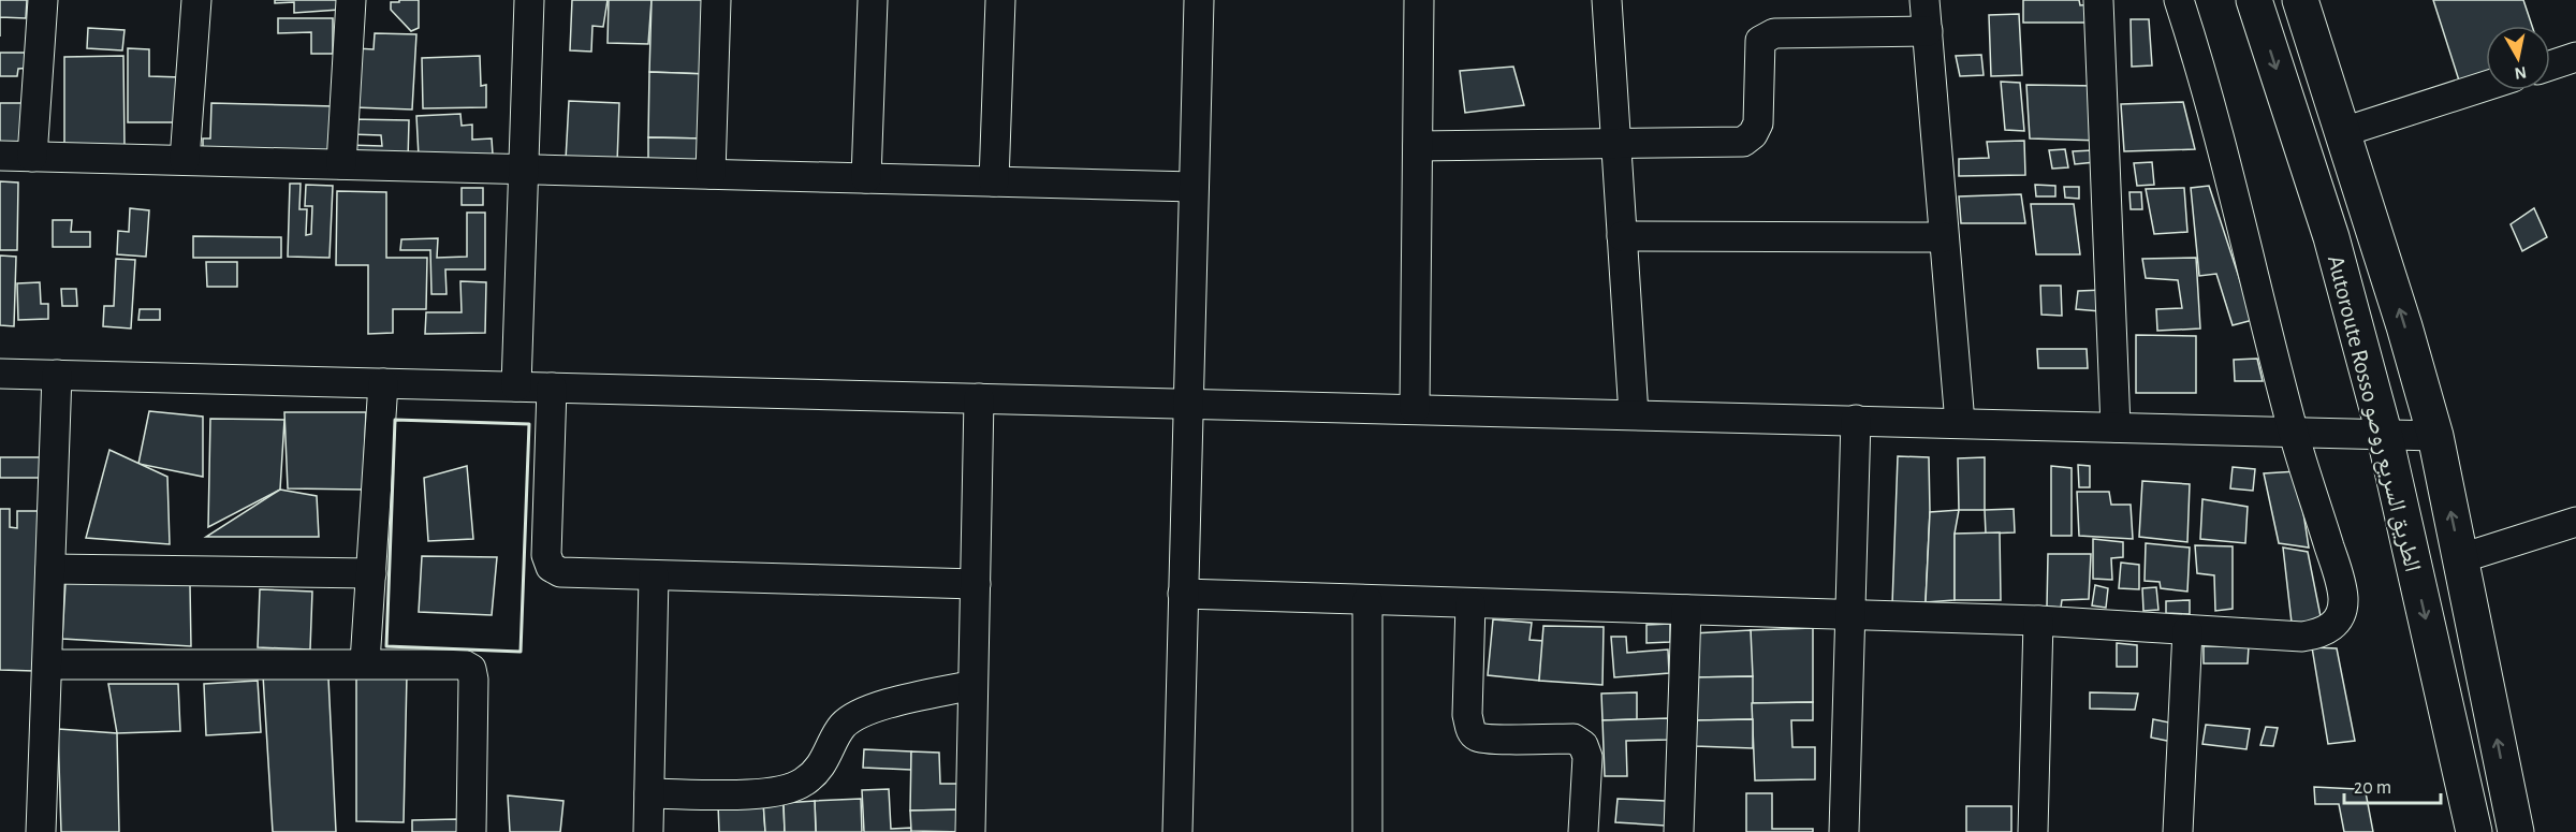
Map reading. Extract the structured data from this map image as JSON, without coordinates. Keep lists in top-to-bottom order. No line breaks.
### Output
{"streets":{"highway":["Autoroute Rosso الطريق السريع روصو"]},"scale_bar":"20 m","north":"bottom"}
